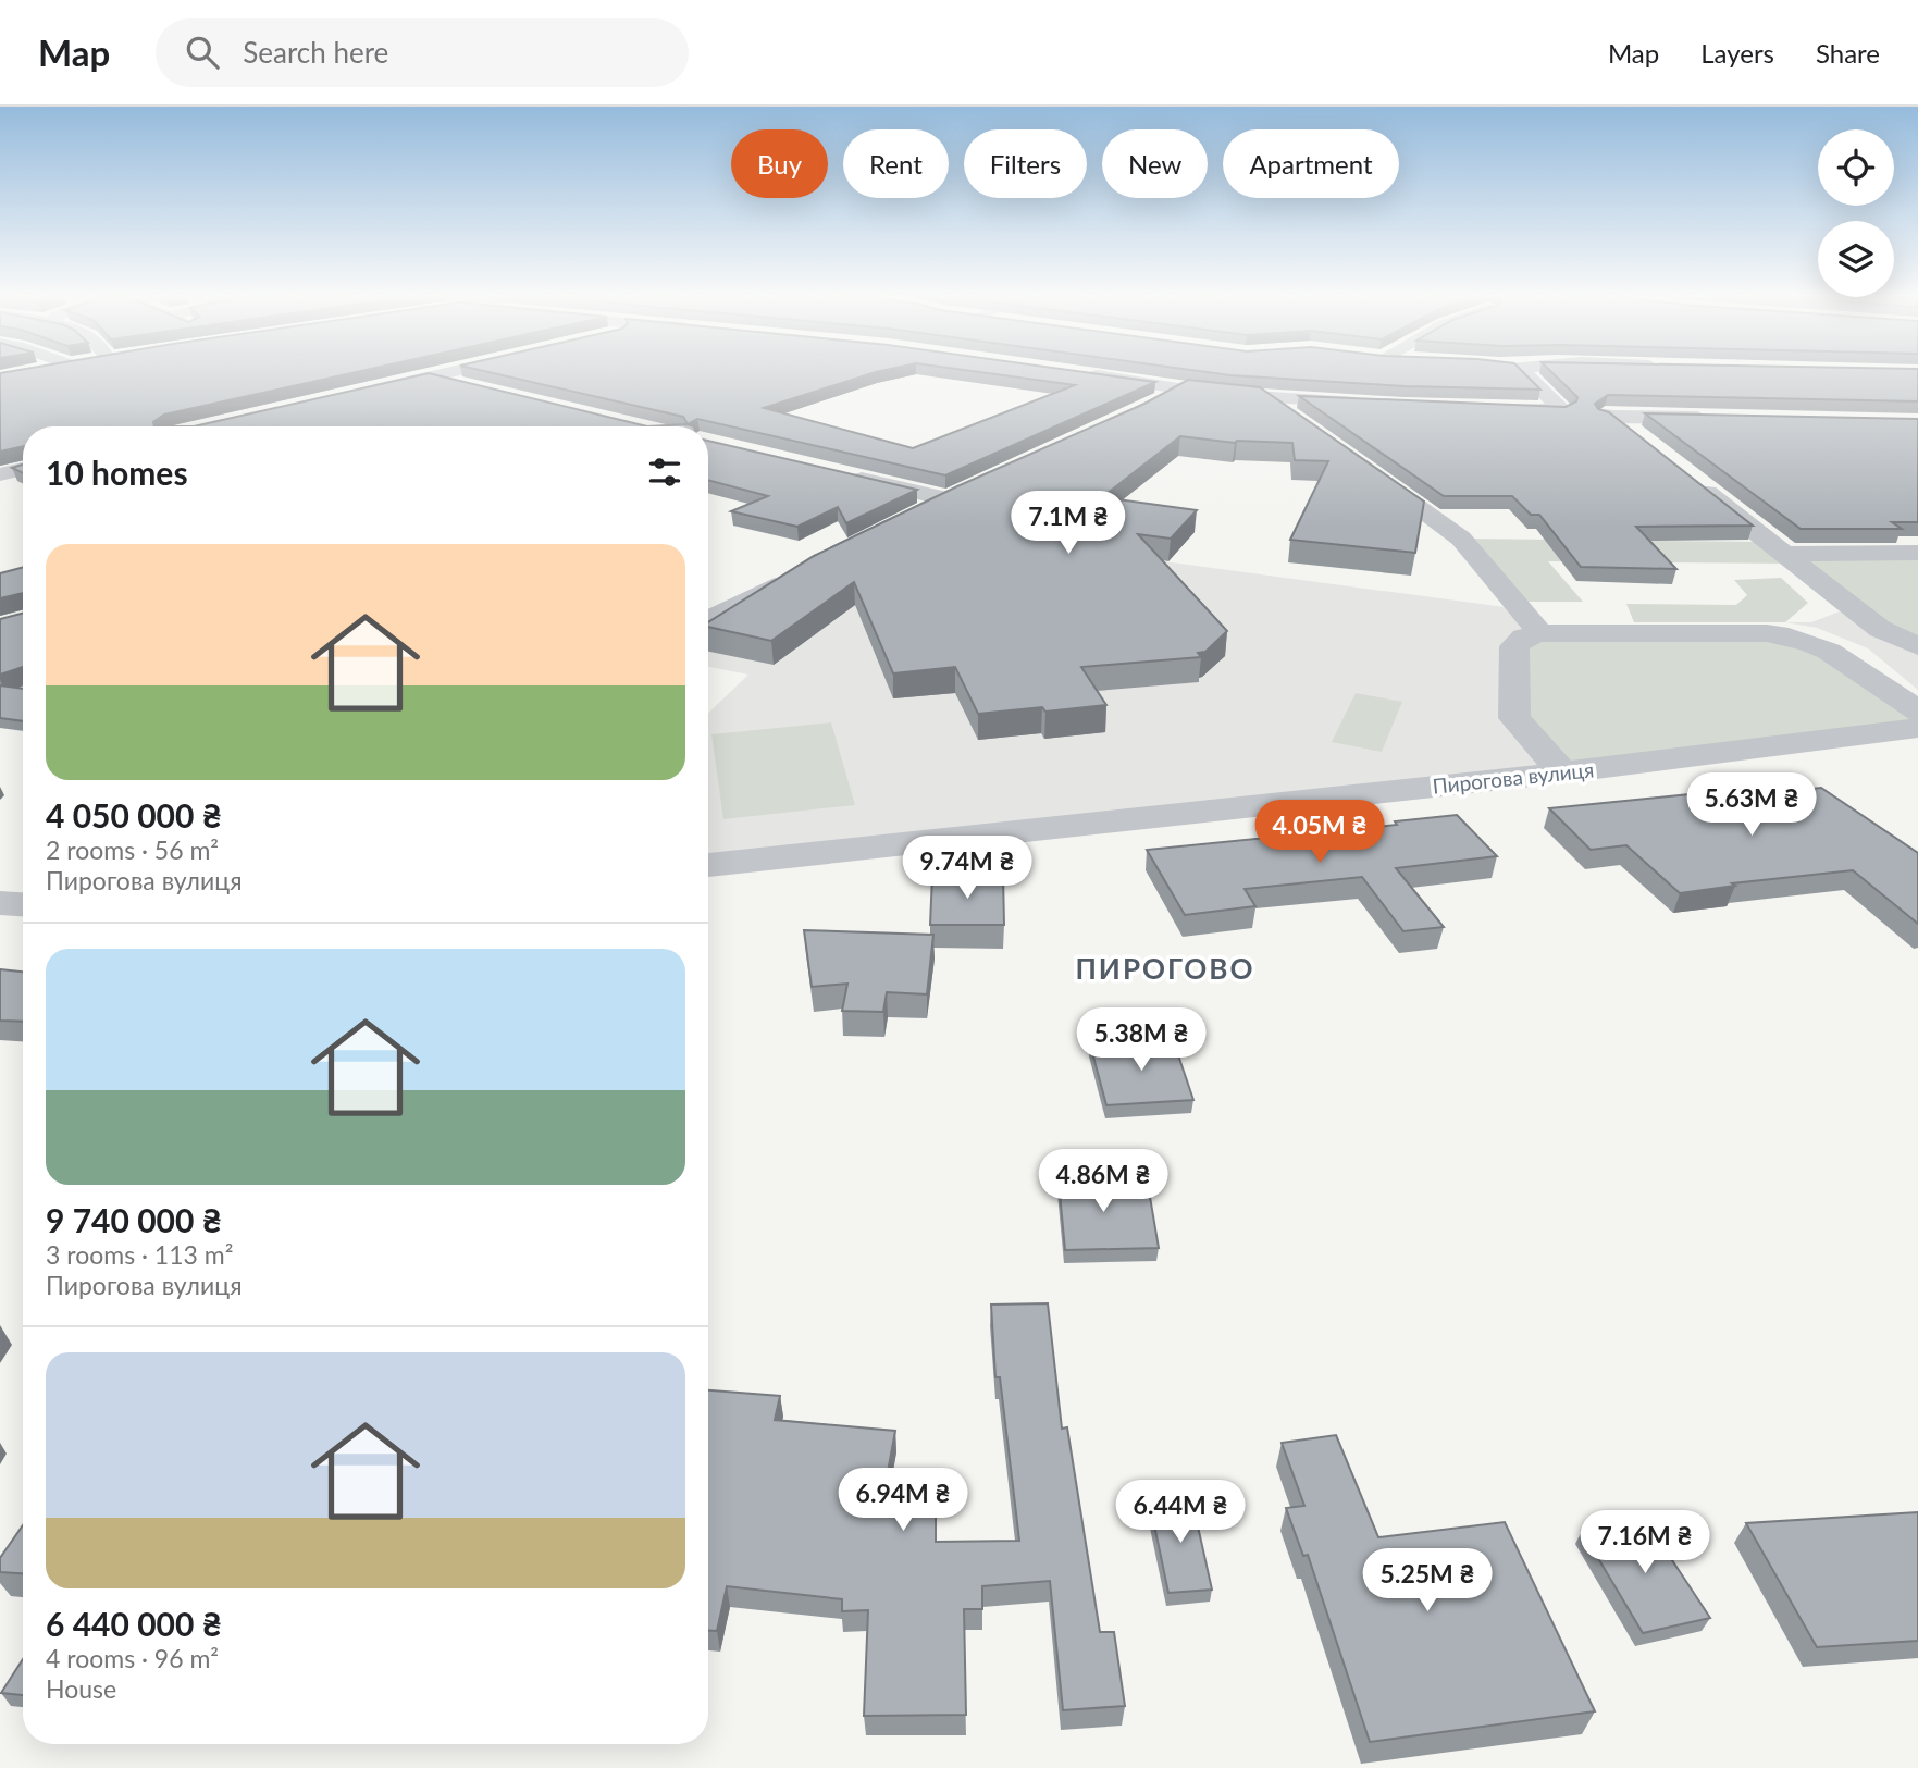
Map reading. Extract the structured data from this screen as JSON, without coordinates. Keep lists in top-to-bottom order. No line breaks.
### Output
{"streets":{"street":["Пирогова вулиця"]},"districts":["ПИРОГОВО"],"page":{"header":"Map","search":"Search here","nav":["Map","Layers","Share"],"chip":["Buy","Rent","Filters","New","Apartment"],"heading":"10 homes","price":["7.1M ₴","5.63M ₴","4.05M ₴","9.74M ₴","5.38M ₴","4.86M ₴","6.94M ₴","6.44M ₴","7.16M ₴","5.25M ₴"],"list":[{"name":"4 050 000 ₴","note":"2 rooms · 56 m² · Пирогова вулиця"},{"name":"9 740 000 ₴","note":"3 rooms · 113 m² · Пирогова вулиця"},{"name":"6 440 000 ₴","note":"4 rooms · 96 m² · House"}]}}
